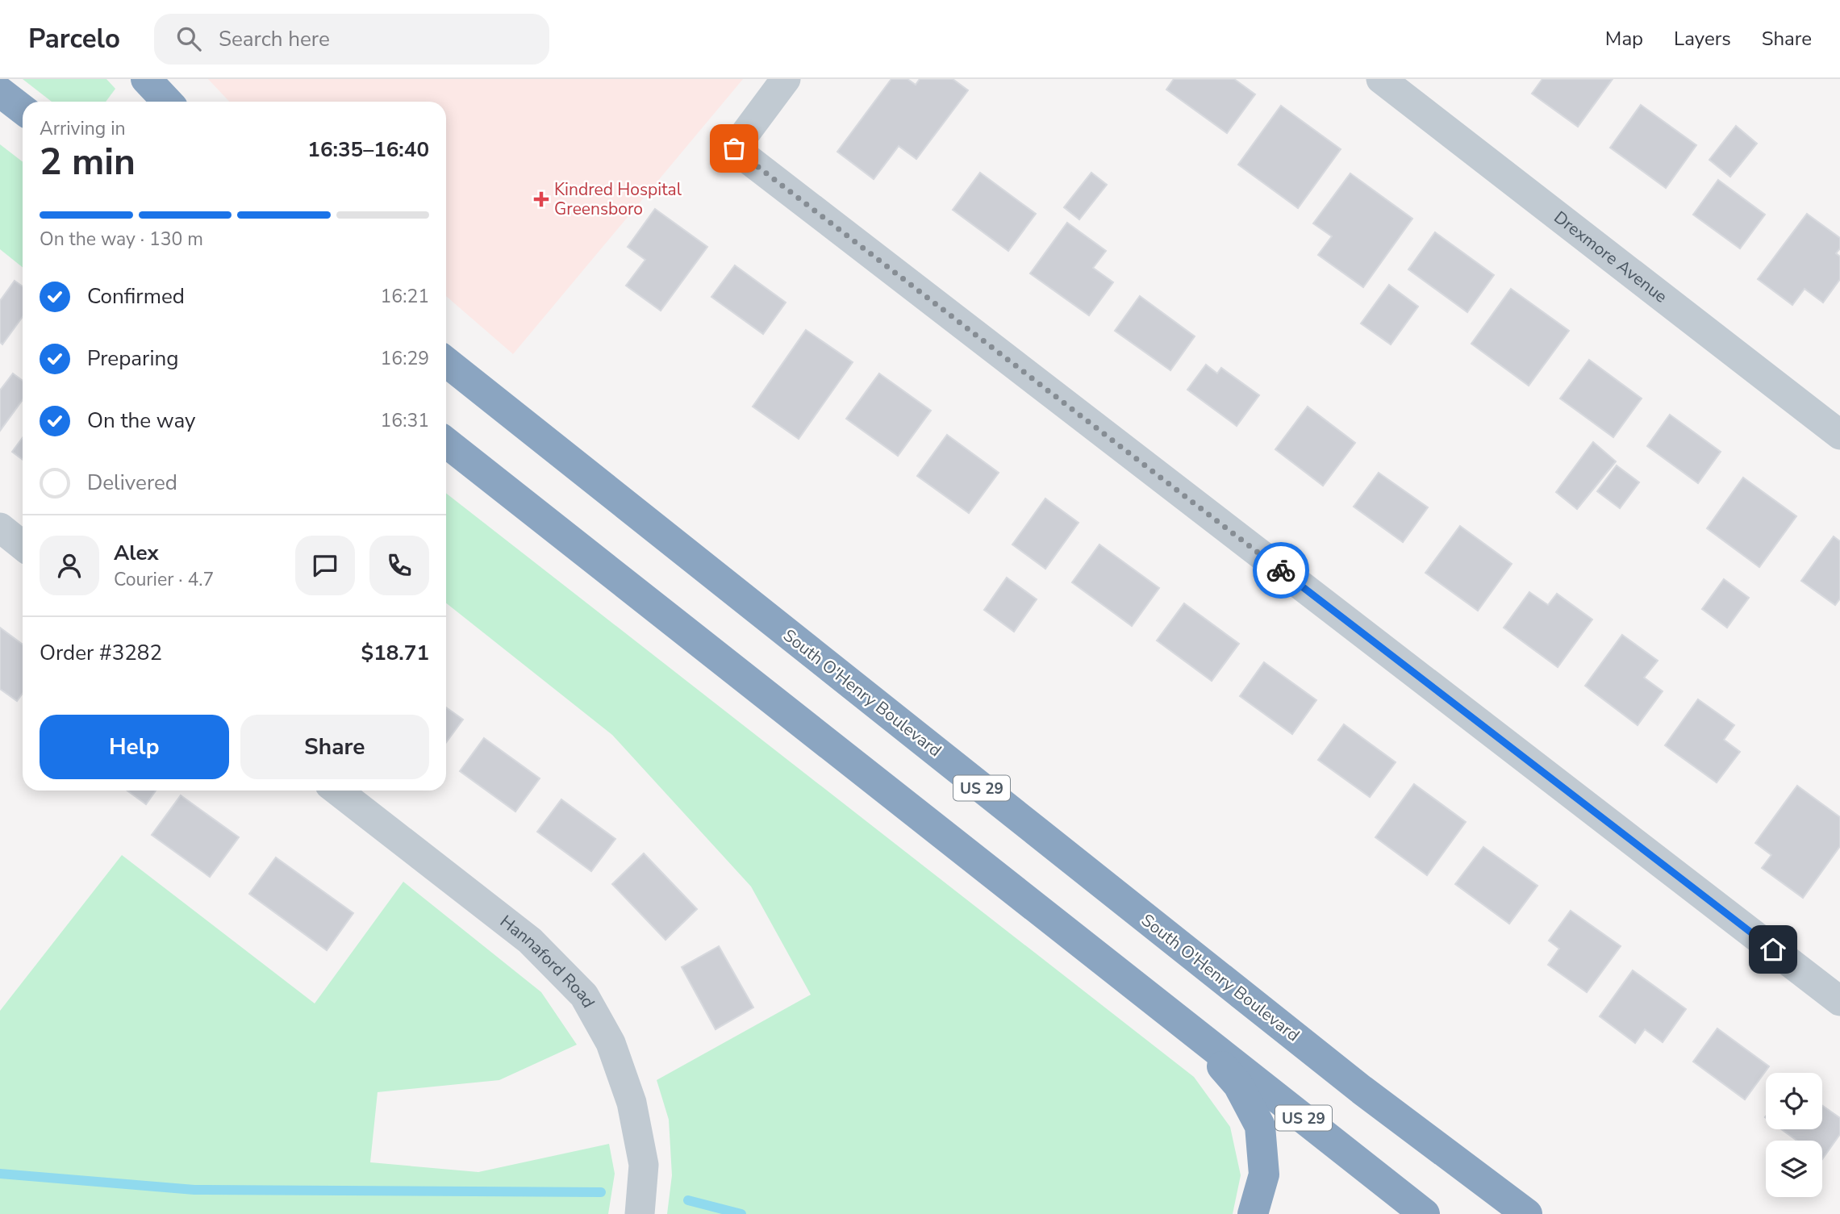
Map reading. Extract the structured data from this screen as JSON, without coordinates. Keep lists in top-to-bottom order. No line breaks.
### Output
{"streets":{"highway":["South O'Henry Boulevard","US 29"],"street":["Drexmore Avenue","Hannaford Road"]},"places":{"health":["Kindred Hospital Greensboro"]},"page":{"header":"Parcelo","search":"Search here","nav":["Map","Layers","Share"],"heading":["2 min","Arriving in","16:35–16:40"],"panel":["Alex","Courier · 4.7","Order #3282","$18.71"],"bar":"On the way · 130 m","list":[["Confirmed","16:21"],["Preparing","16:29"],["On the way","16:31"],"Delivered"],"buttons":["Help","Share"]}}
